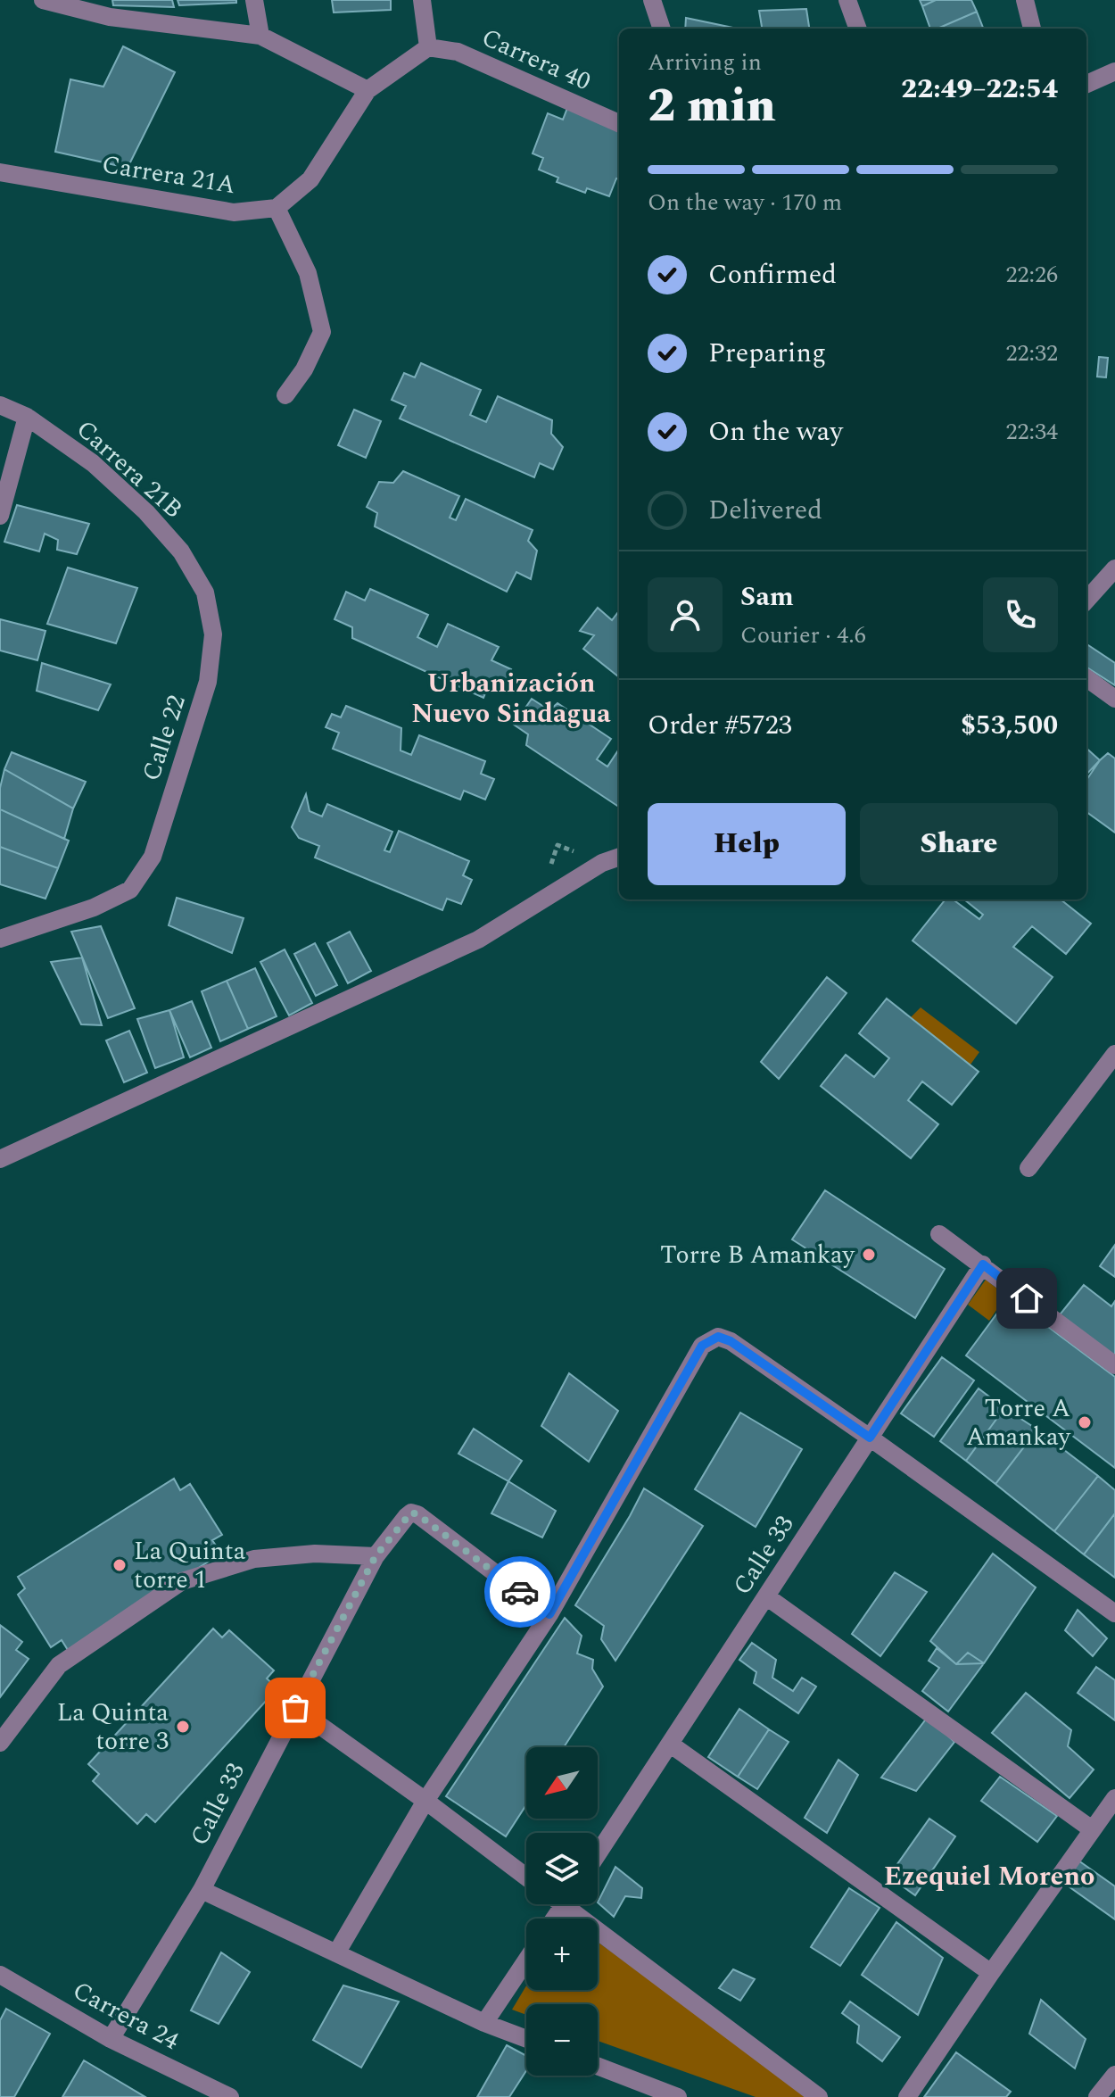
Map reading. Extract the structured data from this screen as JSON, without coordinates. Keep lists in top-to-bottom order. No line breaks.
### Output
{"streets":{"street":["Carrera 40","Carrera 21A","Carrera 21B","Calle 22","Calle 33","Carrera 24"]},"crossings":[["Carrera 21B","Calle 22"],["Calle 33","Carrera 24"]],"districts":["Urbanización Nuevo Sindagua","Ezequiel Moreno"],"places":["Torre B Amankay","Torre A Amankay","La Quinta torre 1","La Quinta torre 3"],"north":"bottom left","page":{"heading":["2 min","Arriving in","22:49–22:54"],"panel":["Sam","Courier · 4.6","Order #5723","$53,500"],"bar":"On the way · 170 m","list":[["Confirmed","22:26"],["Preparing","22:32"],["On the way","22:34"],"Delivered"],"buttons":["Help","Share"],"map_buttons":["+","−"]}}
